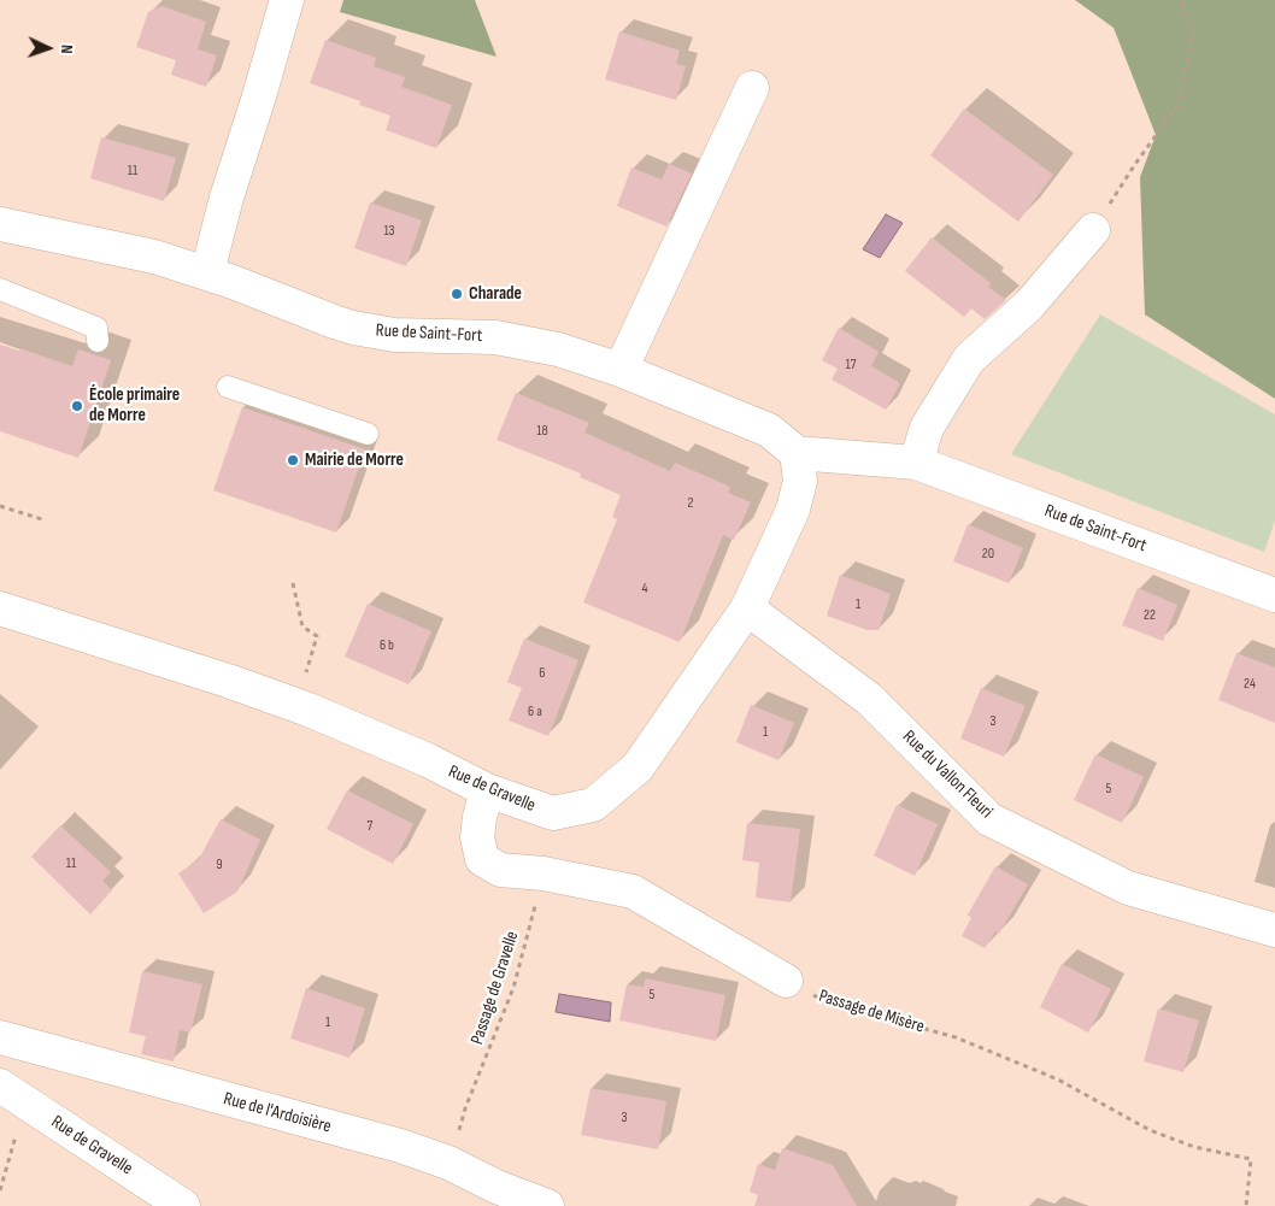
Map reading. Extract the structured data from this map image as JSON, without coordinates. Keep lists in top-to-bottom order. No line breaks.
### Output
{"streets":{"street":["Rue de Saint-Fort","Rue du Vallon Fleuri","Rue de Gravelle","Rue de l'Ardoisière"],"path":["Passage de Gravelle","Passage de Misère"]},"crossings":[["Rue de Saint-Fort","Rue de Gravelle"],["Rue du Vallon Fleuri","Rue de Gravelle"]],"places":["Charade","École primaire de Morre","Mairie de Morre"],"house_numbers":["11","13","17","18","2","20","4","1","22","6 b","6","24","6 a","3","1","5","7","11","9","5","1","3"],"north":"right"}
